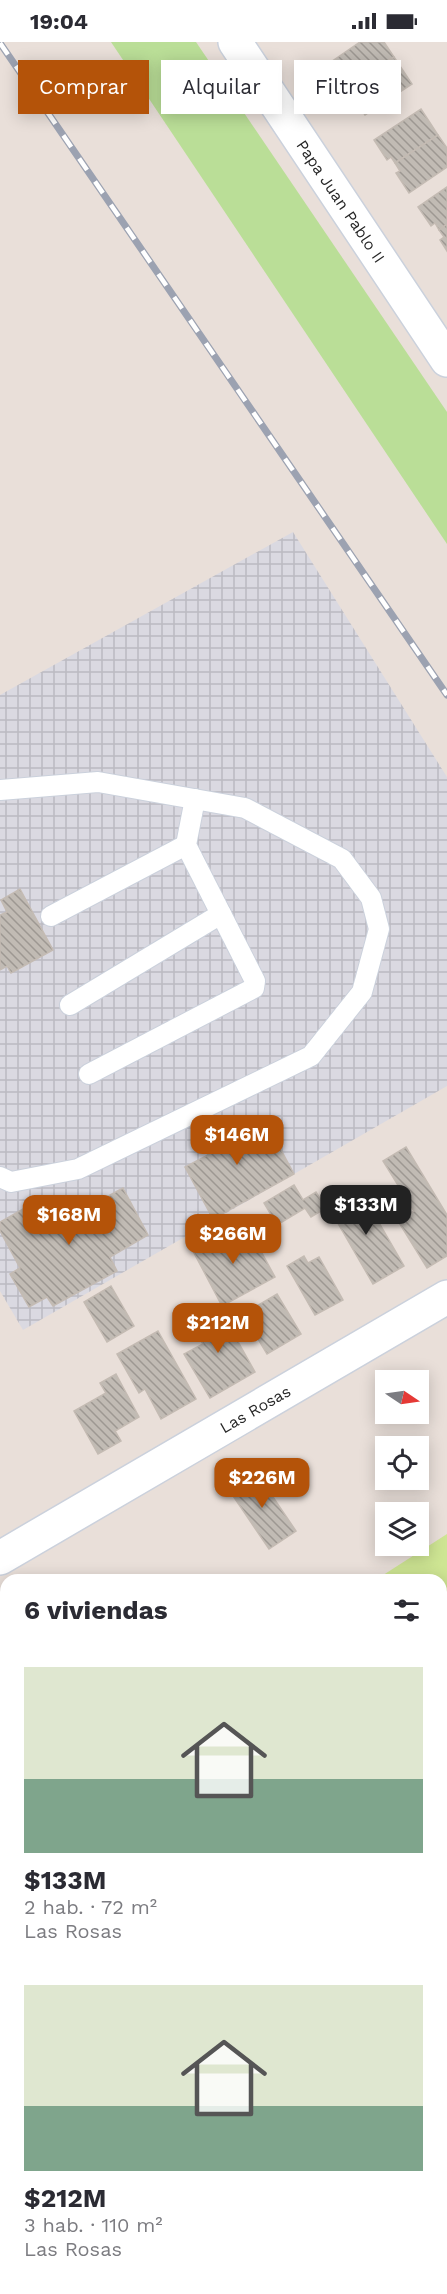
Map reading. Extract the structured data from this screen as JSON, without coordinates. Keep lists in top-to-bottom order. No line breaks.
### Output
{"streets":{"street":["Papa Juan Pablo II","Las Rosas"]},"north":"right","page":{"status":"19:04","chip":["Comprar","Alquilar","Filtros"],"price":["$146M","$133M","$168M","$266M","$212M","$226M"],"heading":"6 viviendas","list":[{"name":"$133M","note":"2 hab. · 72 m² · Las Rosas"},{"name":"$212M","note":"3 hab. · 110 m² · Las Rosas"}]}}
